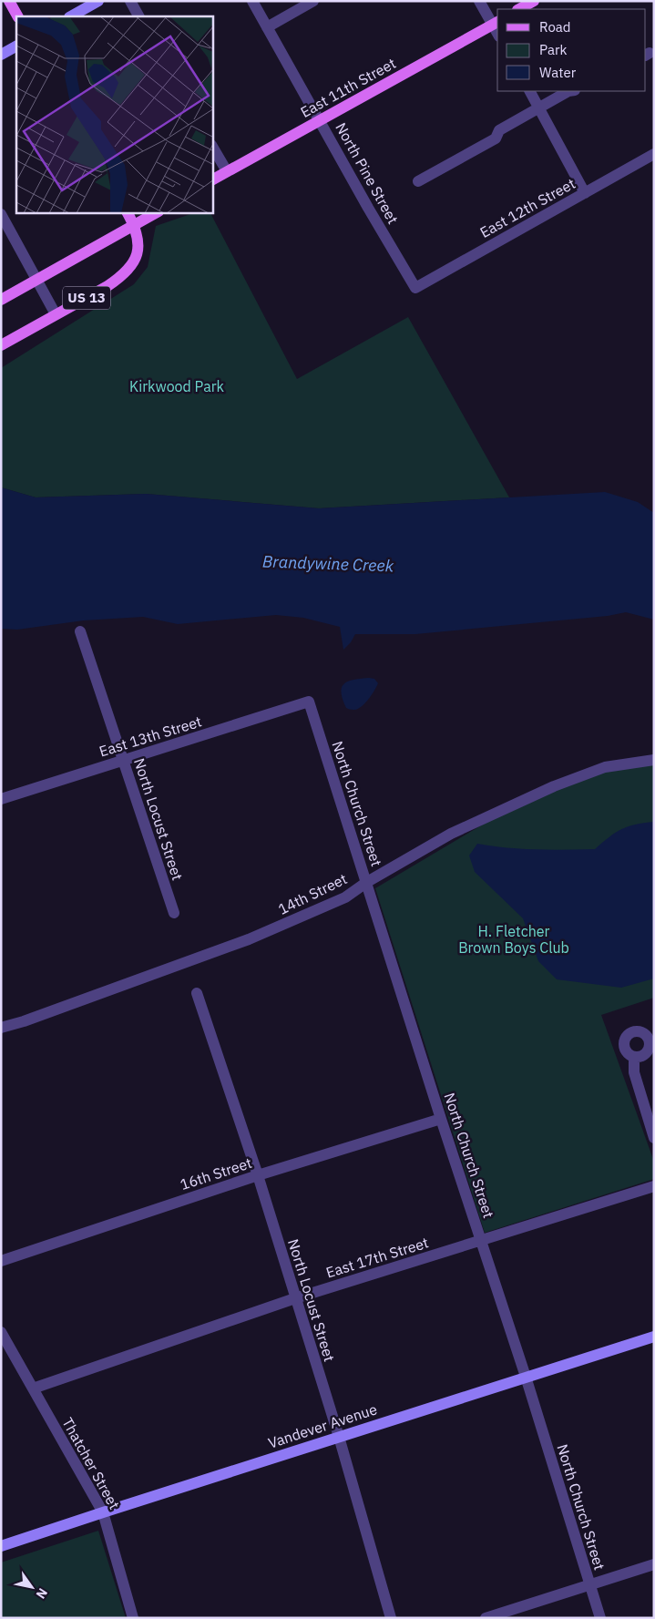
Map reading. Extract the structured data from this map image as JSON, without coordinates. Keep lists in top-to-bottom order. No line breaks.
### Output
{"streets":{"main road":["East 11th Street","US 13"],"street":["North Pine Street","East 12th Street","East 13th Street","North Church Street","North Locust Street","14th Street","16th Street","East 17th Street","Vandever Avenue","Thatcher Street"]},"crossings":[["East 11th Street","North Pine Street"],["North Pine Street","East 12th Street"],["East 13th Street","North Church Street"],["East 13th Street","North Locust Street"],["North Church Street","14th Street"],["North Church Street","16th Street"],["North Church Street","East 17th Street"],["North Church Street","Vandever Avenue"],["North Locust Street","16th Street"],["North Locust Street","East 17th Street"],["North Locust Street","Vandever Avenue"],["East 17th Street","Thatcher Street"],["Vandever Avenue","Thatcher Street"]],"water":["Brandywine Creek"],"parks":["Kirkwood Park","H. Fletcher Brown Boys Club"],"legend":["Road","Park","Water"],"north":"bottom right"}
